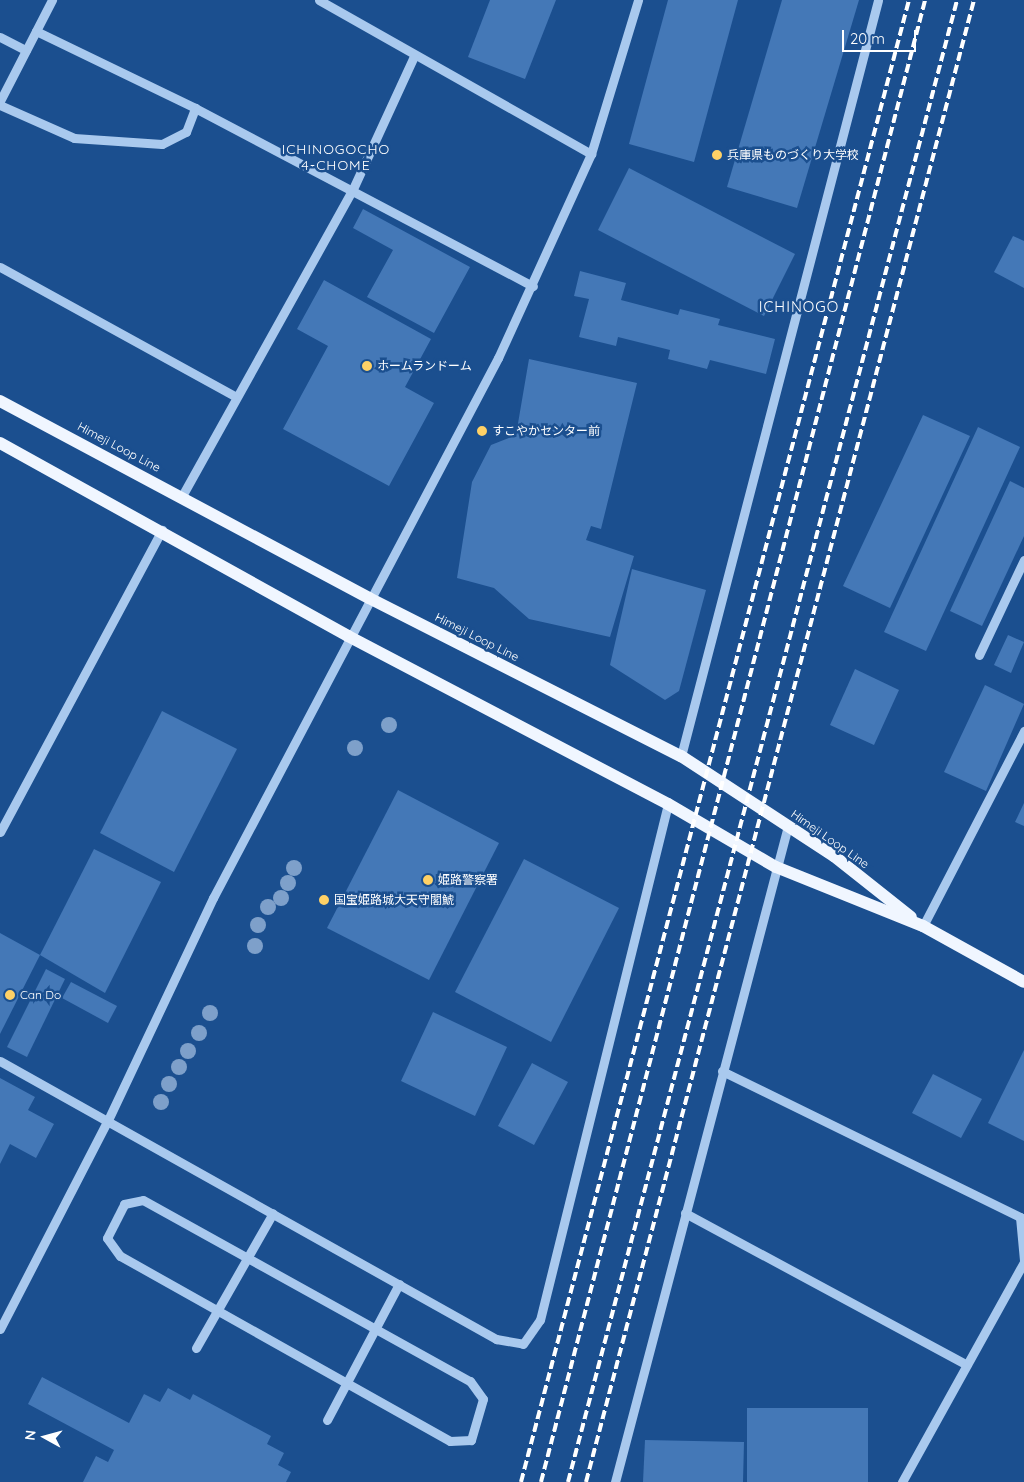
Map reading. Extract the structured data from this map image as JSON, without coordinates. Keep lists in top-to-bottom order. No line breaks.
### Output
{"streets":{"main road":["Himeji Loop Line"]},"districts":["ICHINOGOCHO 4-CHOME","ICHINOGO"],"places":["兵庫県ものづくり大学校","ホームランドーム","すこやかセンター前","姫路警察署","国宝姫路城大天守閣鯱","Can Do"],"scale_bar":"20 m","north":"left"}
